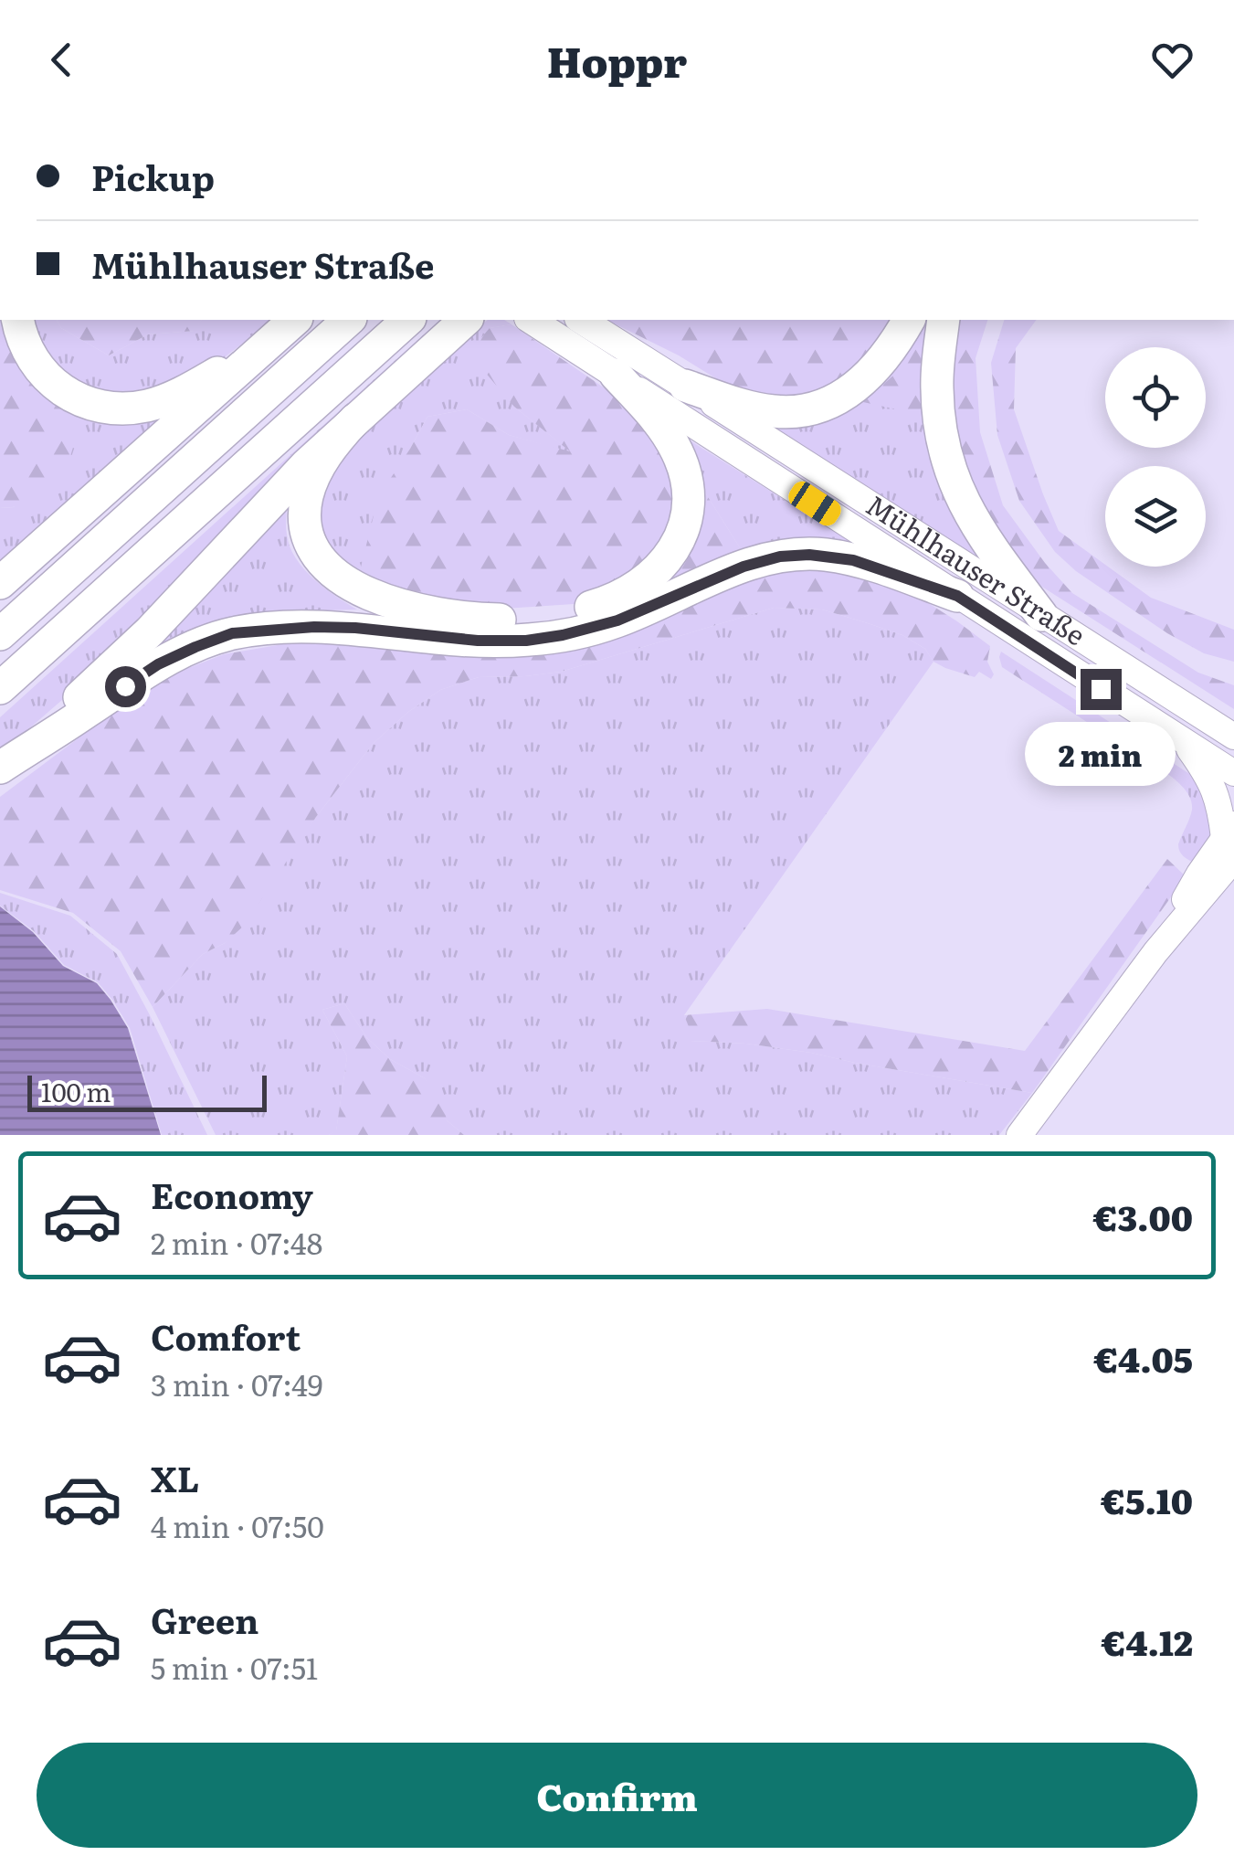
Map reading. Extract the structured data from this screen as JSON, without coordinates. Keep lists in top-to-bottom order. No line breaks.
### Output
{"streets":{"main road":["Mühlhauser Straße"]},"scale_bar":"100 m","page":{"header":"Hoppr","banner":["Pickup","Mühlhauser Straße"],"bubble":"2 min","scale":"100 m","list":[{"name":"Economy","note":"2 min · 07:48","value":"€3.00"},{"name":"Comfort","note":"3 min · 07:49","value":"€4.05"},{"name":"XL","note":"4 min · 07:50","value":"€5.10"},{"name":"Green","note":"5 min · 07:51","value":"€4.12"}],"buttons":"Confirm"}}
